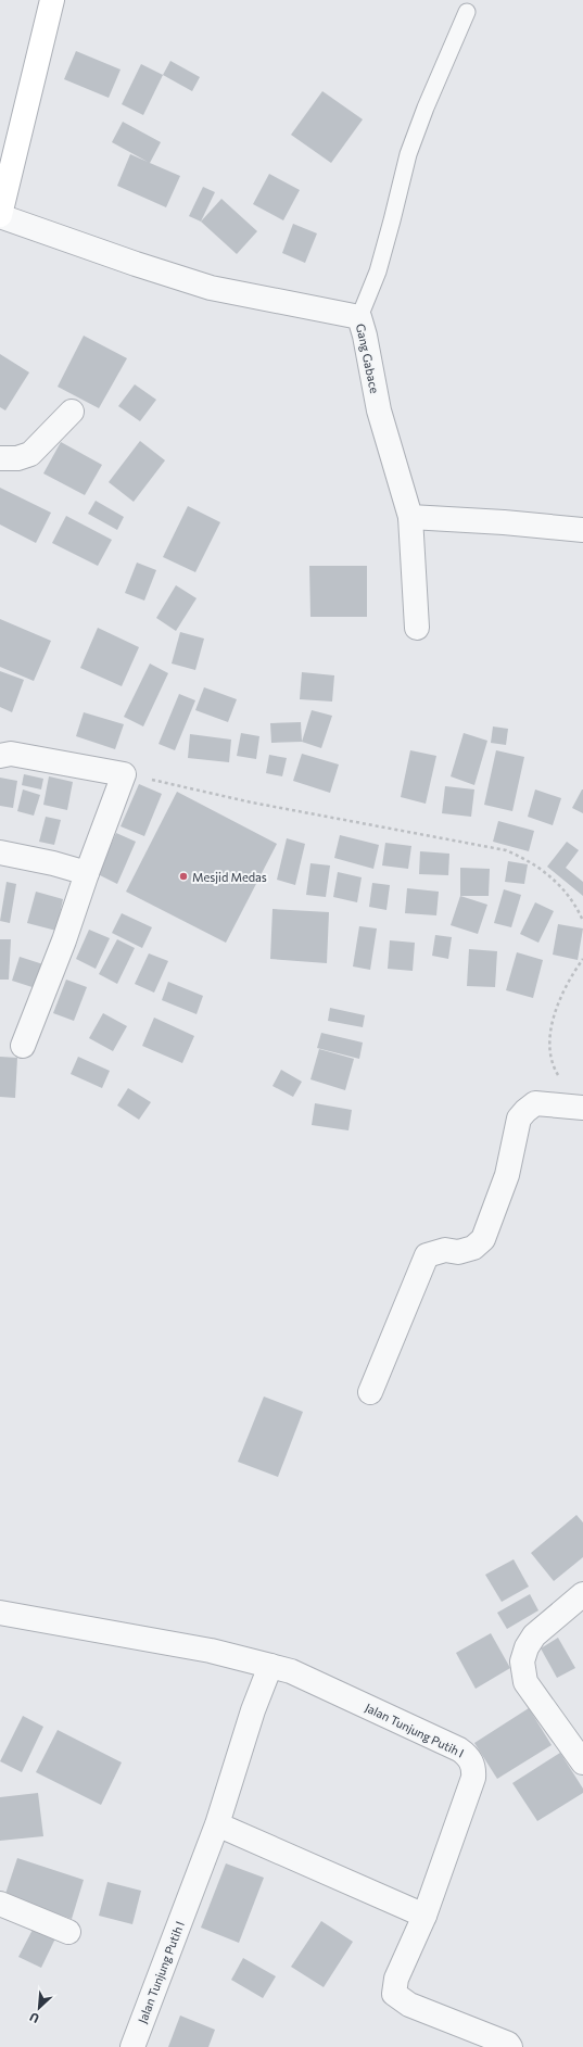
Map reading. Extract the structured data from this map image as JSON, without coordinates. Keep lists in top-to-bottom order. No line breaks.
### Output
{"streets":{"street":["Gang Gabace","Jalan Tunjung Putih I"]},"places":["Mesjid Medas"],"north":"bottom left"}
